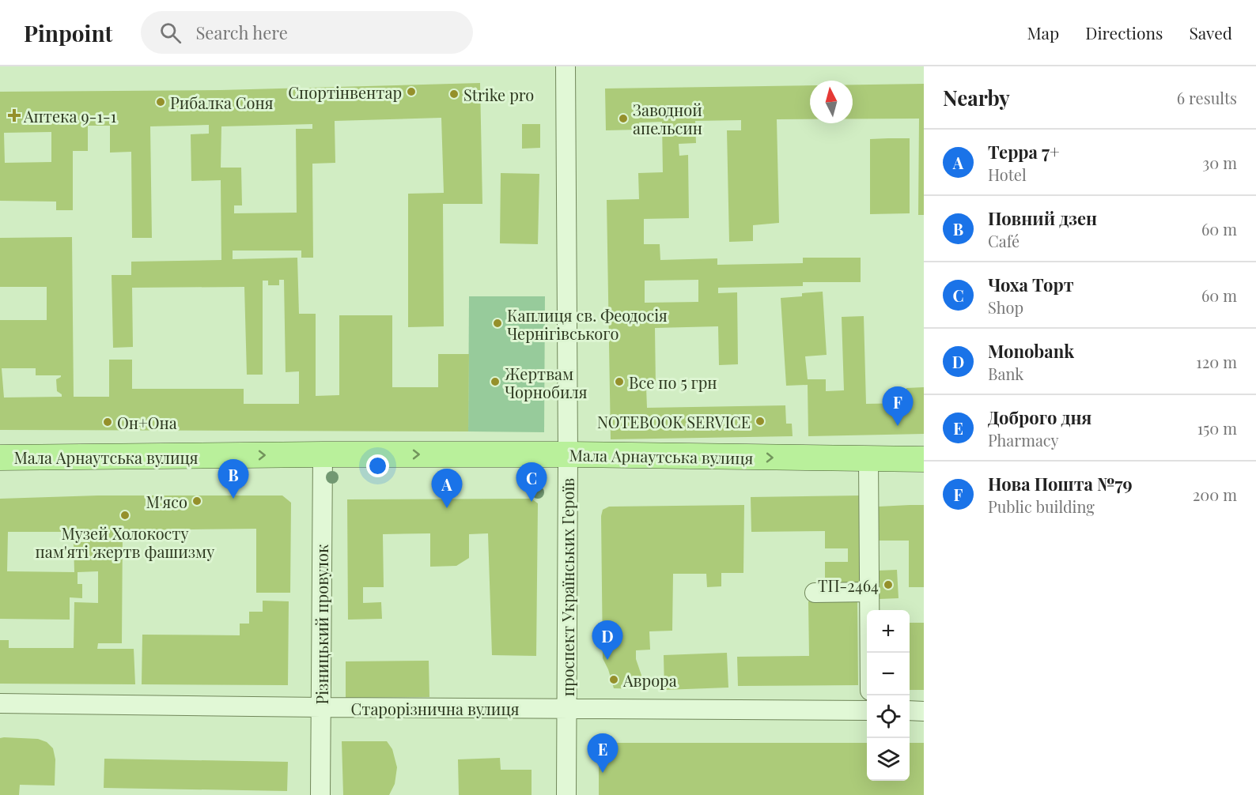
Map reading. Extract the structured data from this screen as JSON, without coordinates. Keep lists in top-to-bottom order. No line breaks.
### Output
{"streets":{"main road":["Мала Арнаутська вулиця"],"street":["проспект Українських Героїв","Різницький провулок","Старорізнична вулиця"]},"crossings":[["Мала Арнаутська вулиця","проспект Українських Героїв"],["Мала Арнаутська вулиця","Різницький провулок"],["проспект Українських Героїв","Старорізнична вулиця"],["Різницький провулок","Старорізнична вулиця"]],"one_way":["Мала Арнаутська вулиця"],"places":{"other":["Спортінвентар","Strike pro","Рибалка Соня","Заводной апельсин","Каплиця св. Феодосія Чернігівського","Жертвам Чорнобиля","Все по 5 грн","NOTEBOOK SERVICE","Он+Она","М'ясо","Музей Холокосту пам'яті жертв фашизму","ТП-2464","Аврора"],"health":["Аптека 9-1-1"]},"north":"top","page":{"header":"Pinpoint","search":"Search here","nav":["Map","Directions","Saved"],"heading":["Nearby","6 results"],"list":[{"mark":"A","name":"Терра 7+","note":"Hotel","value":"30 m"},{"mark":"B","name":"Повний дзен","note":"Café","value":"60 m"},{"mark":"C","name":"Чоха Торт","note":"Shop","value":"60 m"},{"mark":"D","name":"Monobank","note":"Bank","value":"120 m"},{"mark":"E","name":"Доброго дня","note":"Pharmacy","value":"150 m"},{"mark":"F","name":"Нова Пошта №79","note":"Public building","value":"200 m"}],"pins":["F","B","C","A","D","E"],"map_buttons":["+","−"]}}
